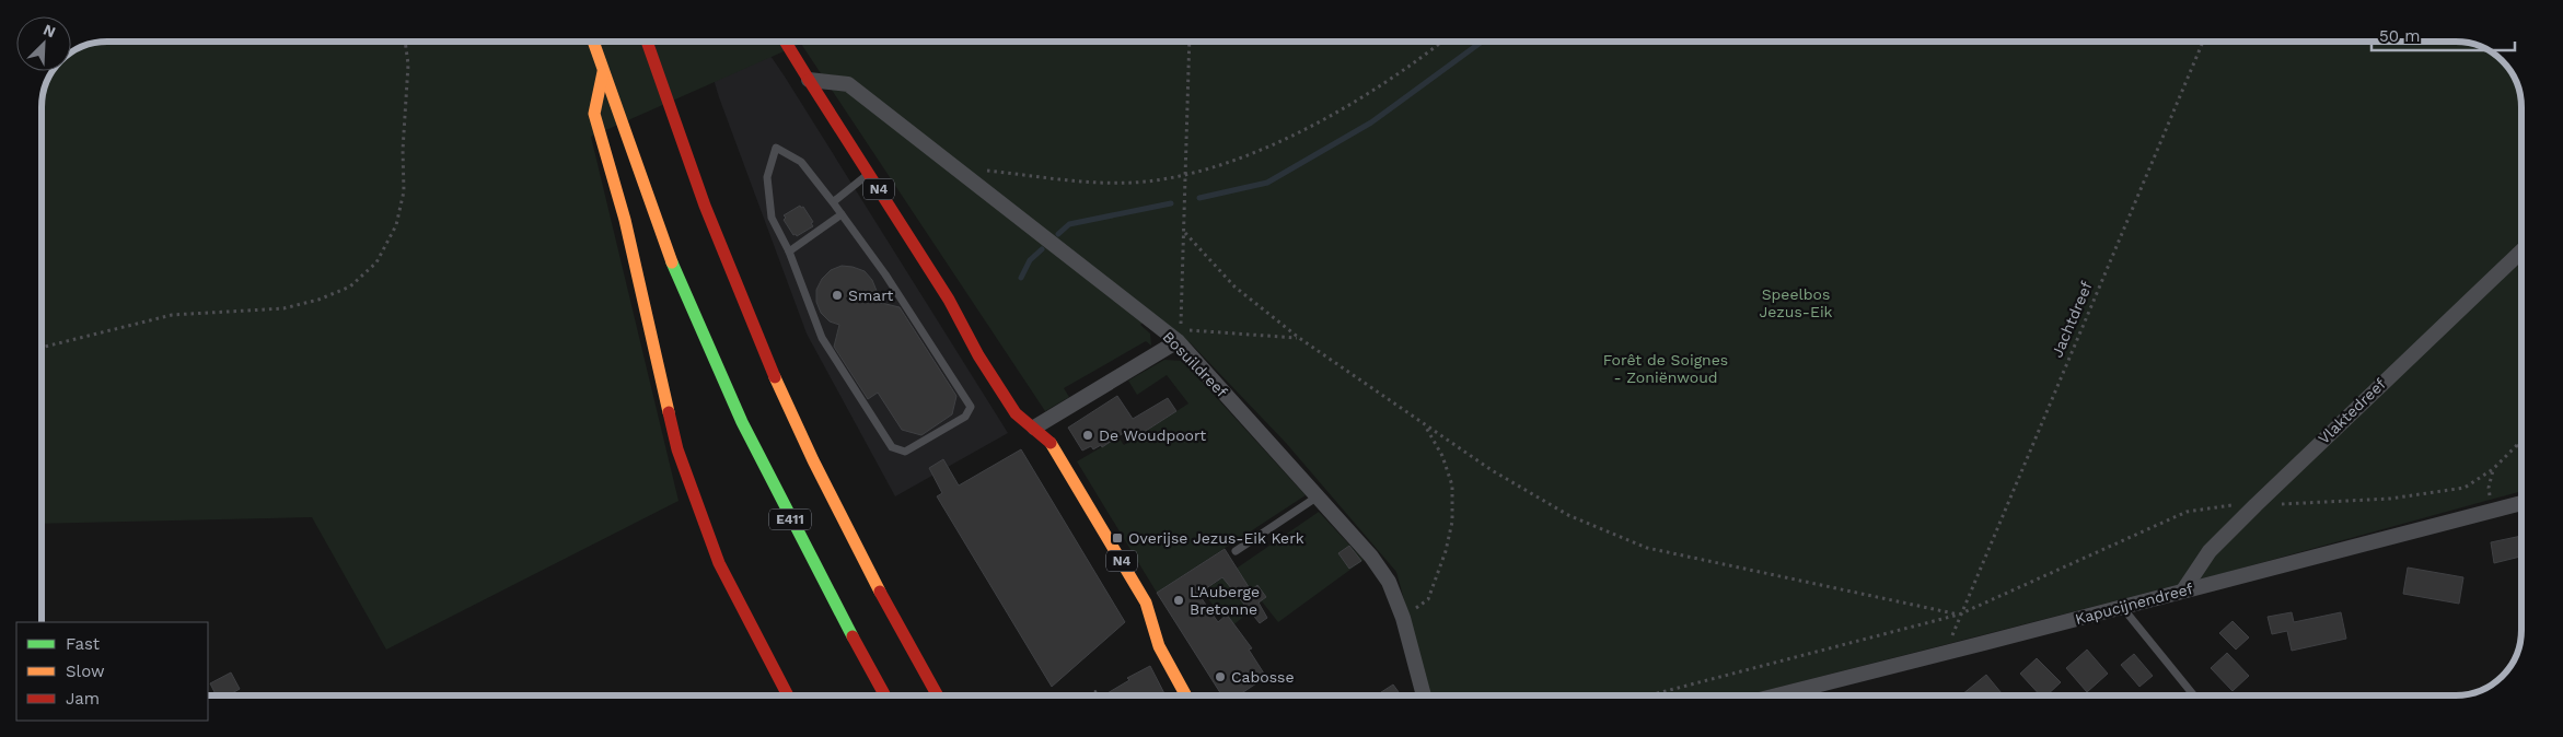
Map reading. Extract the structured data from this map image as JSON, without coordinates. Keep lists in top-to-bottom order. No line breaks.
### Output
{"streets":{"main road":["N4","E411"],"street":["Bosuildreef","Vlaktedreef","Kapucijnendreef"],"path":["Jachtdreef"]},"crossings":[["N4","Bosuildreef"],["Vlaktedreef","Kapucijnendreef"]],"parks":["Speelbos Jezus-Eik","Forêt de Soignes - Zoniënwoud"],"places":{"other":["Smart","De Woudpoort","L'Auberge Bretonne","Cabosse"],"transit":["Overijse Jezus-Eik Kerk"]},"legend":["Fast","Slow","Jam"],"scale_bar":"50 m","north":"top right"}
